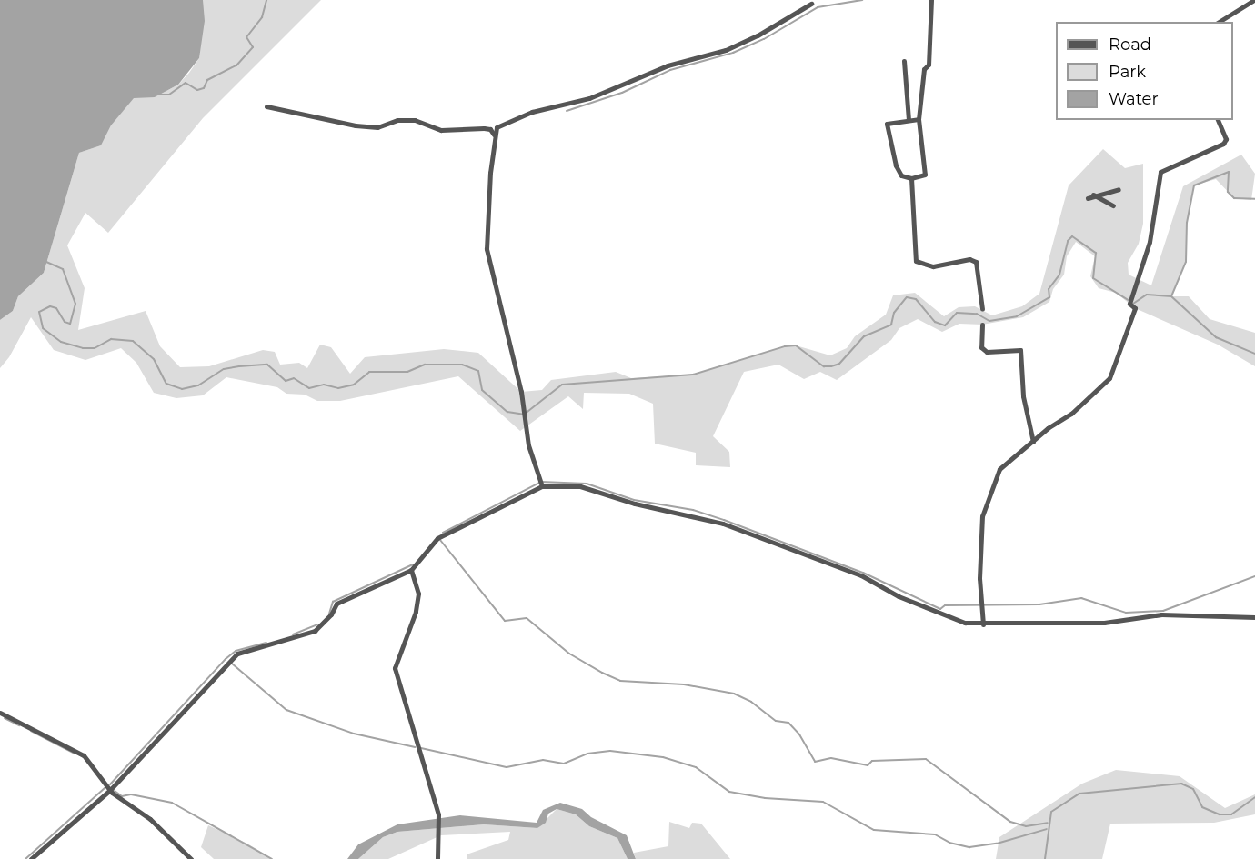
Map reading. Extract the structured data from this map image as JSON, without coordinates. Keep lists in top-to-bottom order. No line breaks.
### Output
{"legend":["Road","Park","Water"]}
